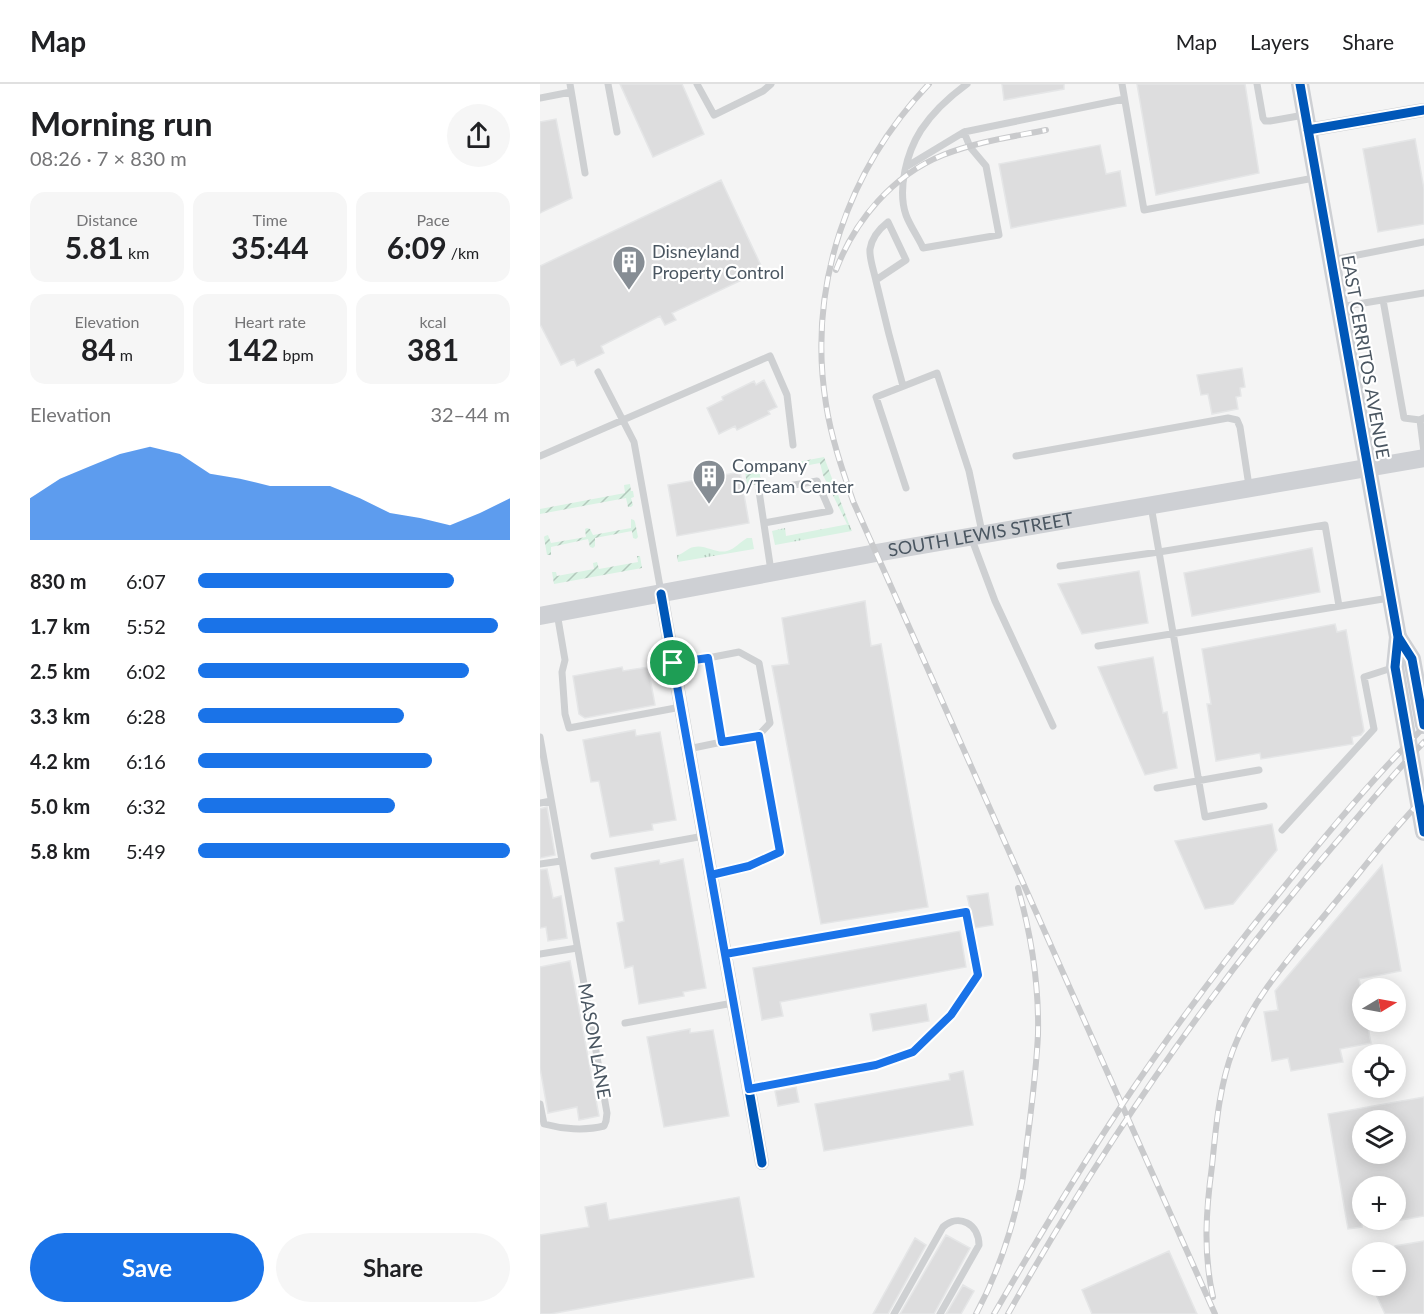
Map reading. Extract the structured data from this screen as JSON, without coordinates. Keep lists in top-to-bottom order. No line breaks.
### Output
{"streets":{"main road":["EAST CERRITOS AVENUE","SOUTH LEWIS STREET"],"lane":["MASON LANE"]},"crossings":[["EAST CERRITOS AVENUE","SOUTH LEWIS STREET"]],"places":{"building":["Disneyland Property Control","Company D/Team Center"]},"north":"right","page":{"header":"Map","nav":["Map","Layers","Share"],"heading":["Morning run","08:26 · 7 × 830 m"],"stats":[["Distance","5.81 km"],["Time","35:44"],["Pace","6:09 /km"],["Elevation","84 m"],["Heart rate","142 bpm"],["kcal","381"]],"chart":["Elevation","32–44 m"],"list":[{"name":"830 m","note":"6:07"},{"name":"1.7 km","note":"5:52"},{"name":"2.5 km","note":"6:02"},{"name":"3.3 km","note":"6:28"},{"name":"4.2 km","note":"6:16"},{"name":"5.0 km","note":"6:32"},{"name":"5.8 km","note":"5:49"}],"map_buttons":["+","−"],"buttons":["Save","Share"]}}
